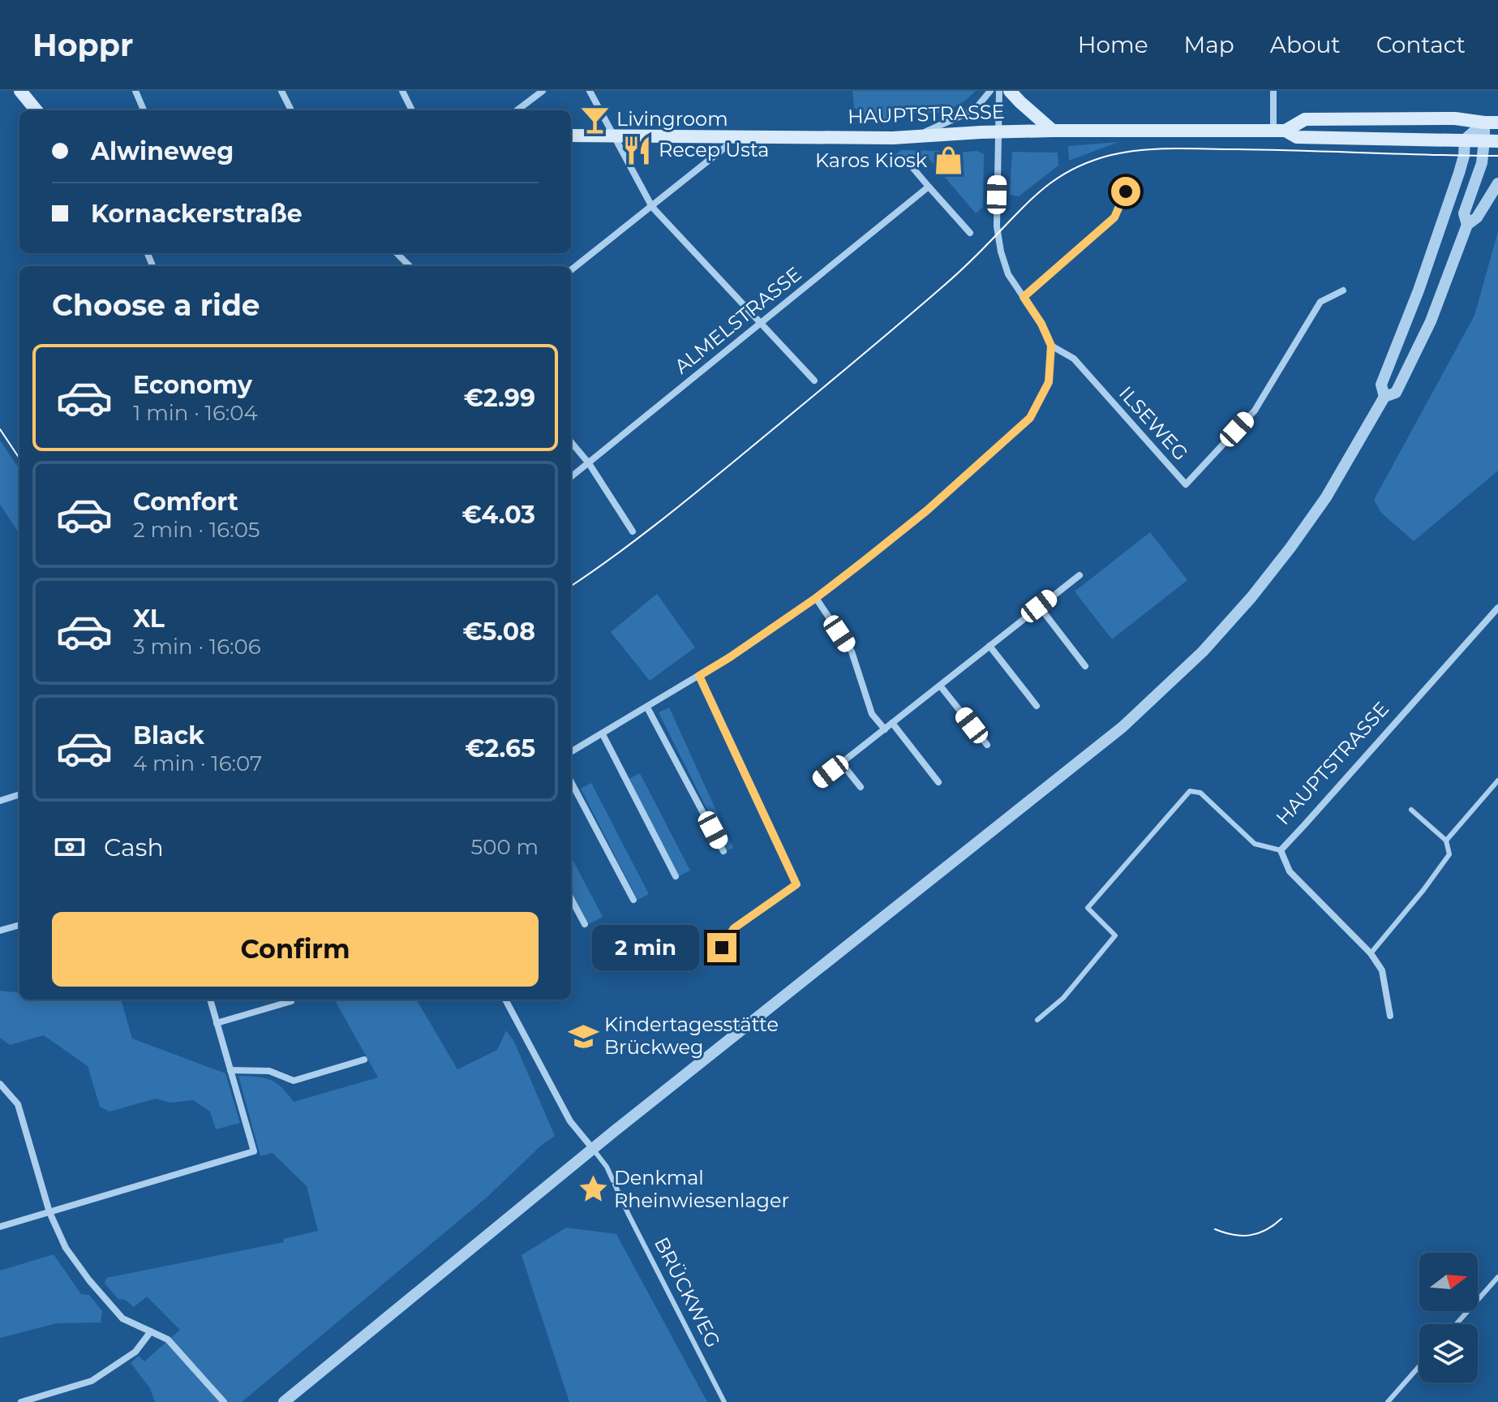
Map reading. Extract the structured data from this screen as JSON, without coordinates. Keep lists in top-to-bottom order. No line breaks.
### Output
{"streets":{"main road":["HAUPTSTRASSE"],"street":["ALMELSTRASSE","ILSEWEG","BRÜCKWEG"]},"places":{"bar":["Livingroom"],"restaurant":["Recep Usta"],"shop":["Karos Kiosk"],"school or university":["Kindertagesstätte Brückweg"],"place":["Denkmal Rheinwiesenlager"]},"north":"right","page":{"header":"Hoppr","nav":["Home","Map","About","Contact"],"banner":["Alwineweg","Kornackerstraße"],"heading":"Choose a ride","list":[{"name":"Economy","note":"1 min · 16:04","value":"€2.99"},{"name":"Comfort","note":"2 min · 16:05","value":"€4.03"},{"name":"XL","note":"3 min · 16:06","value":"€5.08"},{"name":"Black","note":"4 min · 16:07","value":"€2.65"}],"pay":["Cash","500 m"],"buttons":"Confirm","bubble":"2 min"}}
